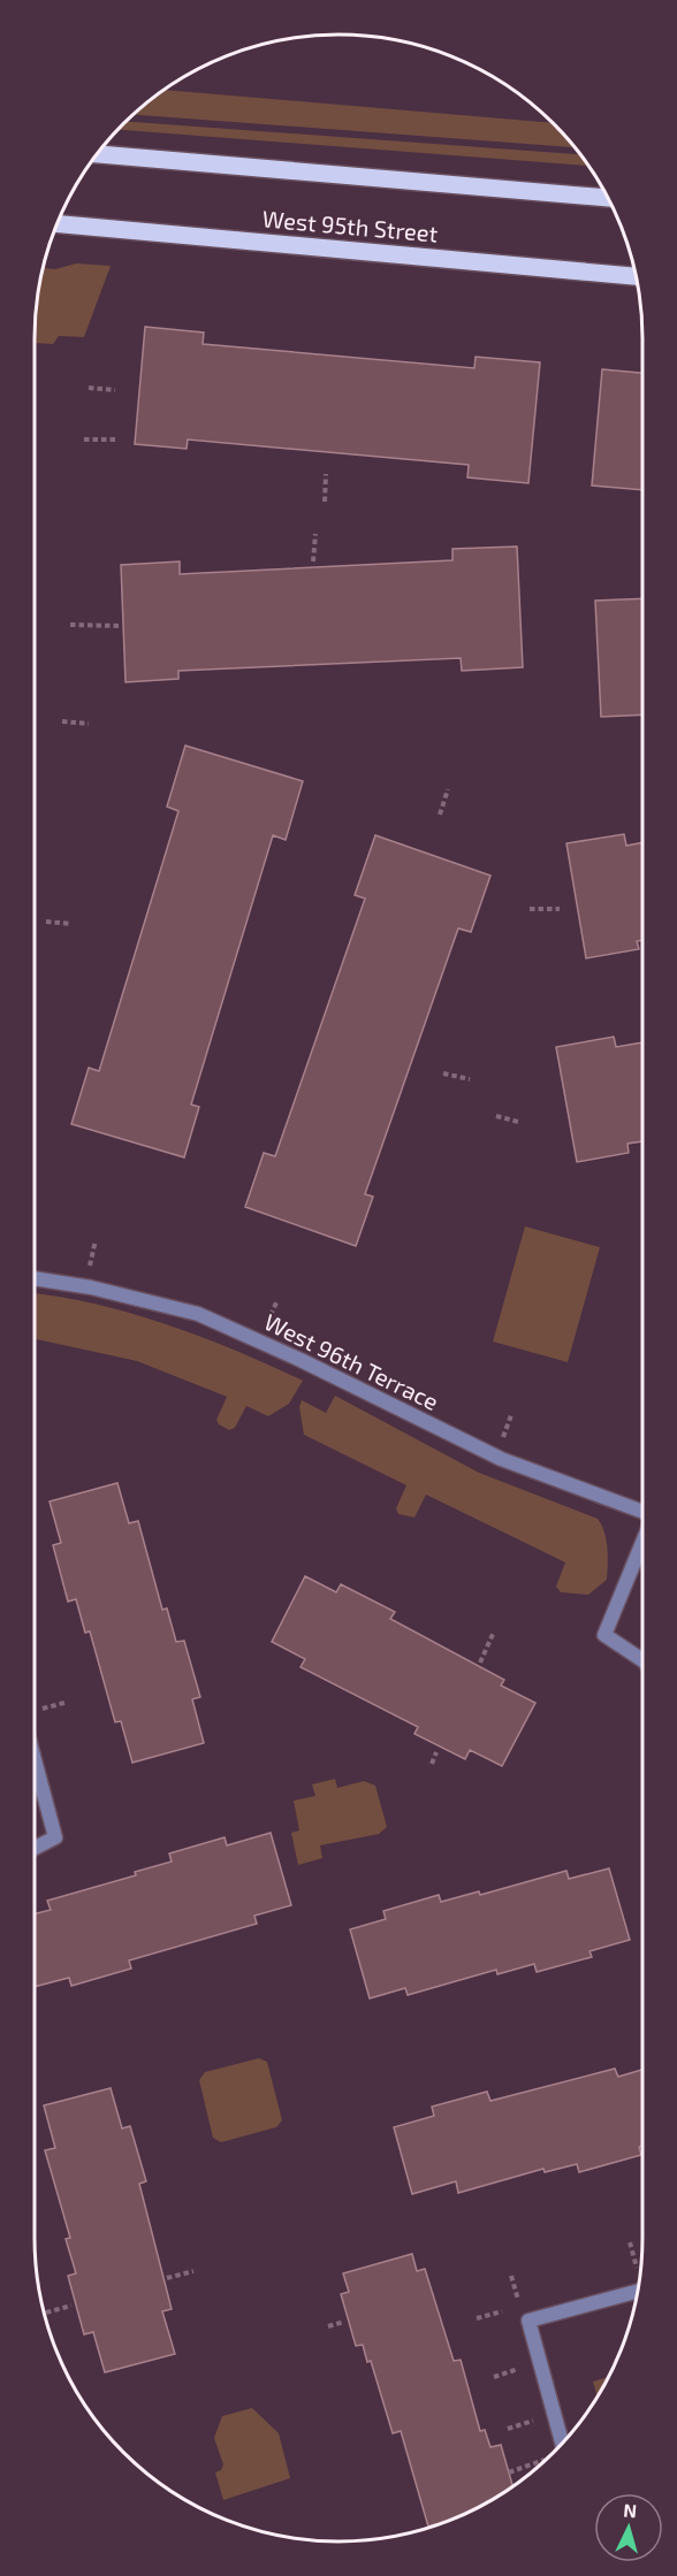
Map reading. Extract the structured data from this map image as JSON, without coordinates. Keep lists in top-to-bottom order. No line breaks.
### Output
{"streets":{"main road":["West 95th Street"],"street":["West 96th Terrace"]},"north":"top"}
